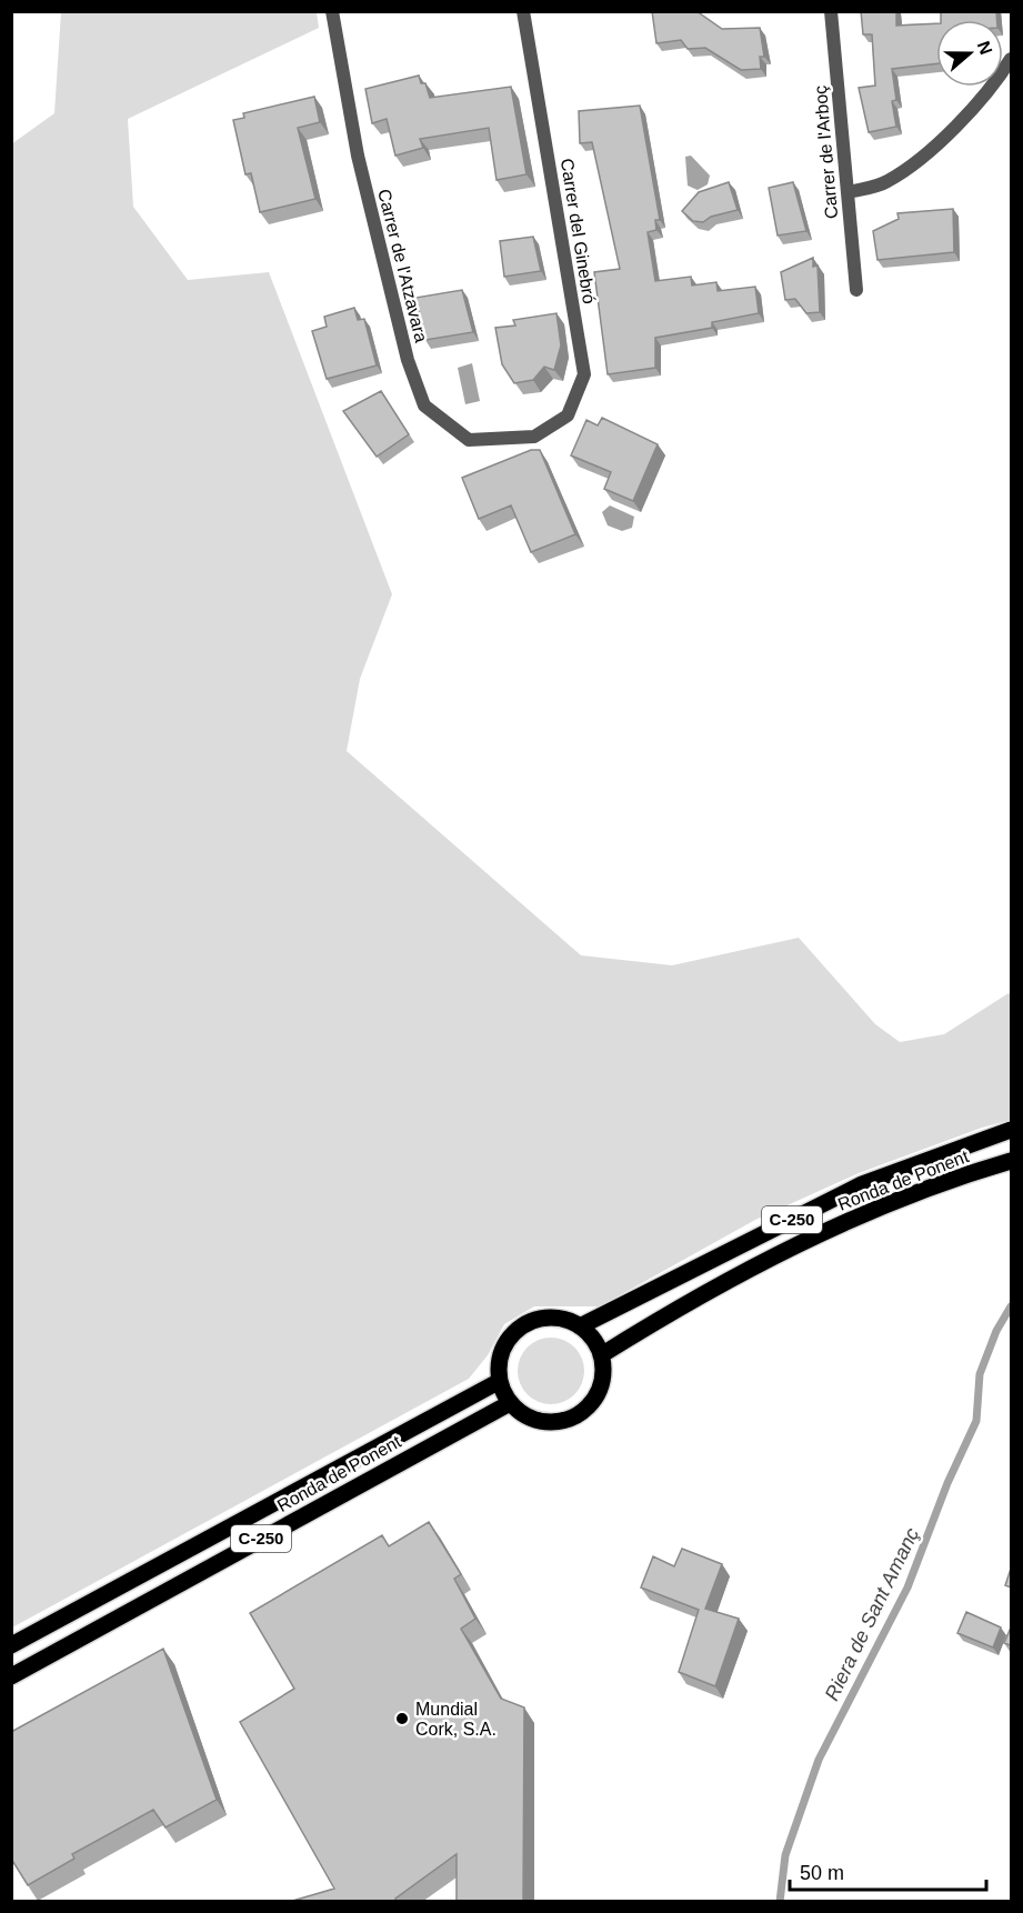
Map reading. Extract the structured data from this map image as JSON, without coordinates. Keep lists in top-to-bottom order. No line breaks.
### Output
{"streets":{"main road":["Ronda de Ponent","C-250"],"street":["Carrer de l'Arboç","Carrer del Ginebró","Carrer de l'Atzavara"]},"crossings":[["Carrer del Ginebró","Carrer de l'Atzavara"],["Ronda de Ponent","C-250"]],"water":["Riera de Sant Amanç"],"places":["Mundial Cork, S.A."],"scale_bar":"50 m","north":"right"}
